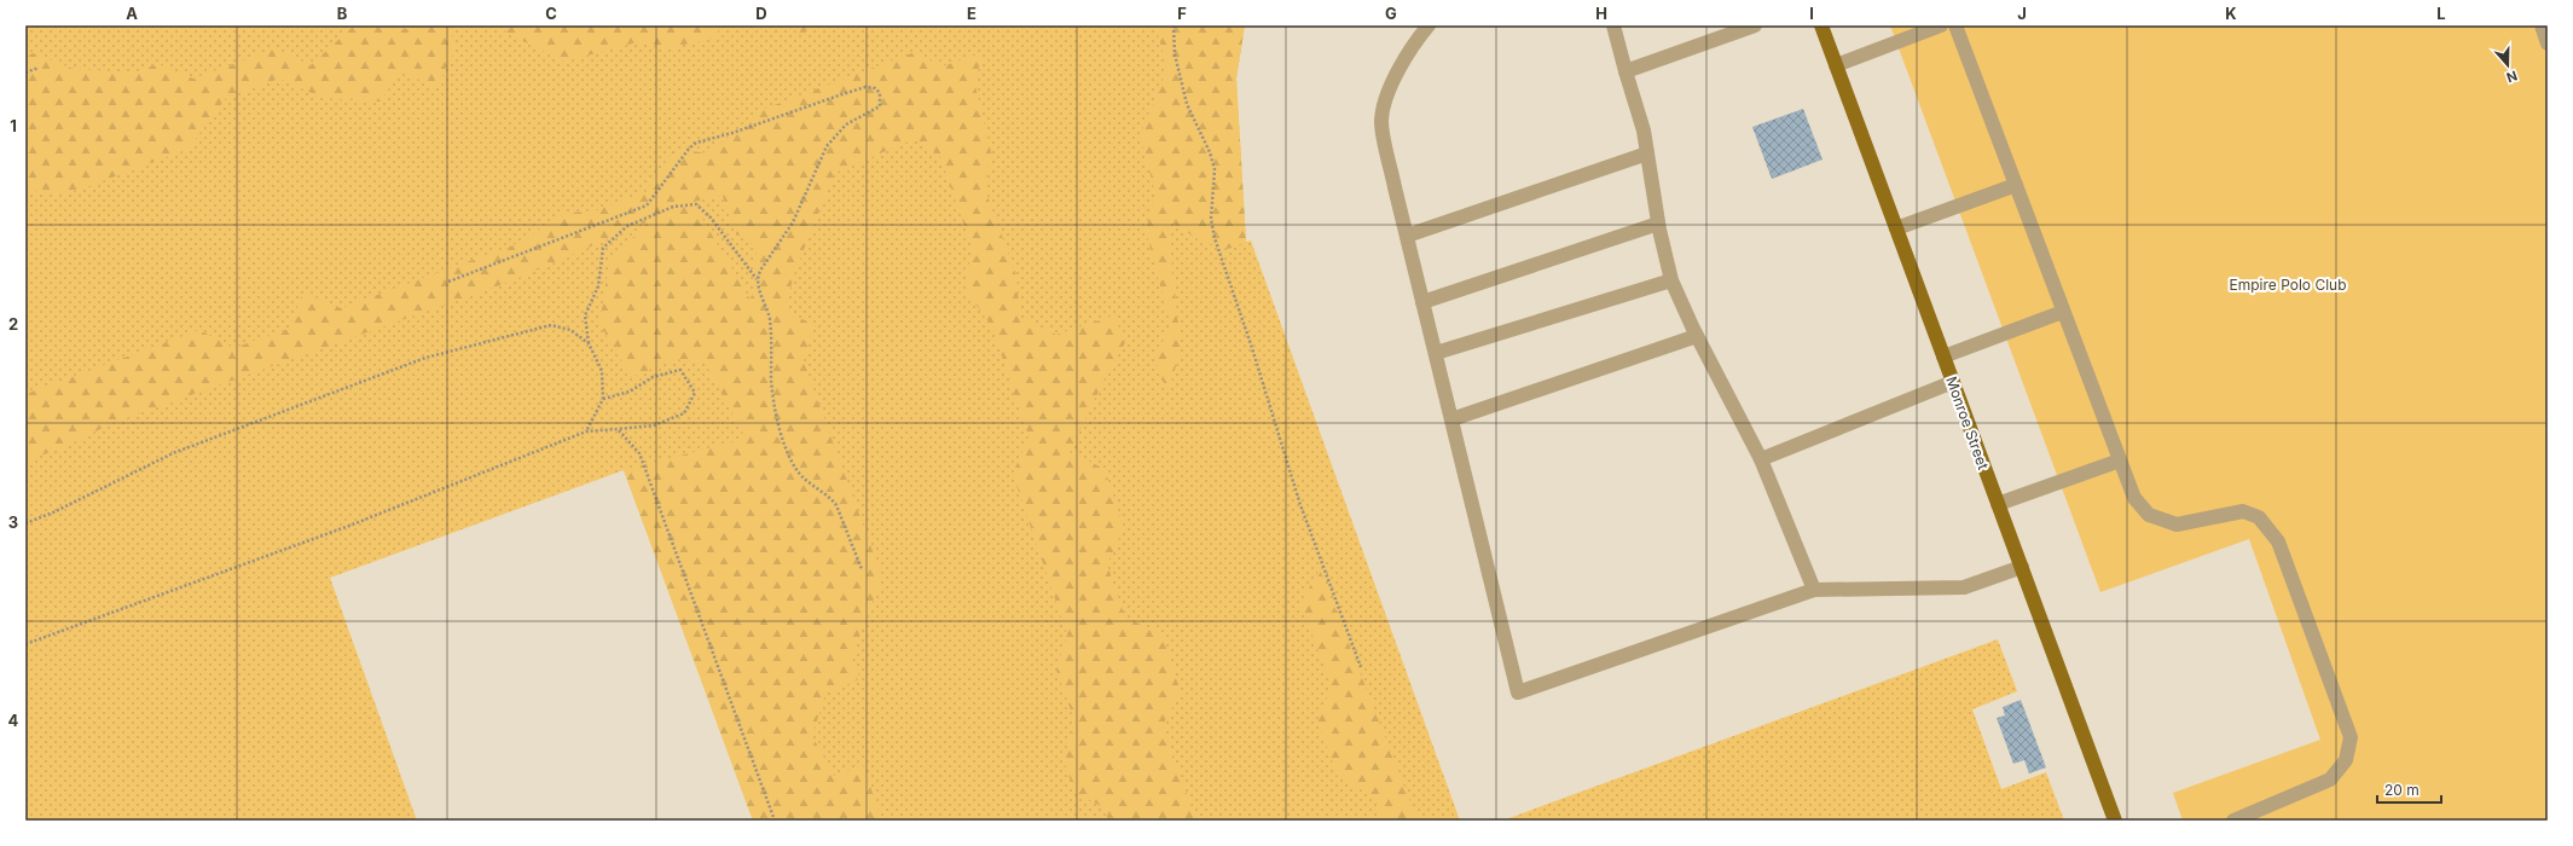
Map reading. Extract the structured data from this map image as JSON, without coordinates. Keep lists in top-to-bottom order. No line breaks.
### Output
{"streets":{"main road":["Monroe Street"]},"parks":["Empire Polo Club"],"scale_bar":"20 m","north":"bottom","grid":{"columns":["A","B","C","D","E","F","G","H","I","J","K","L"],"rows":["1","2","3","4"]}}
